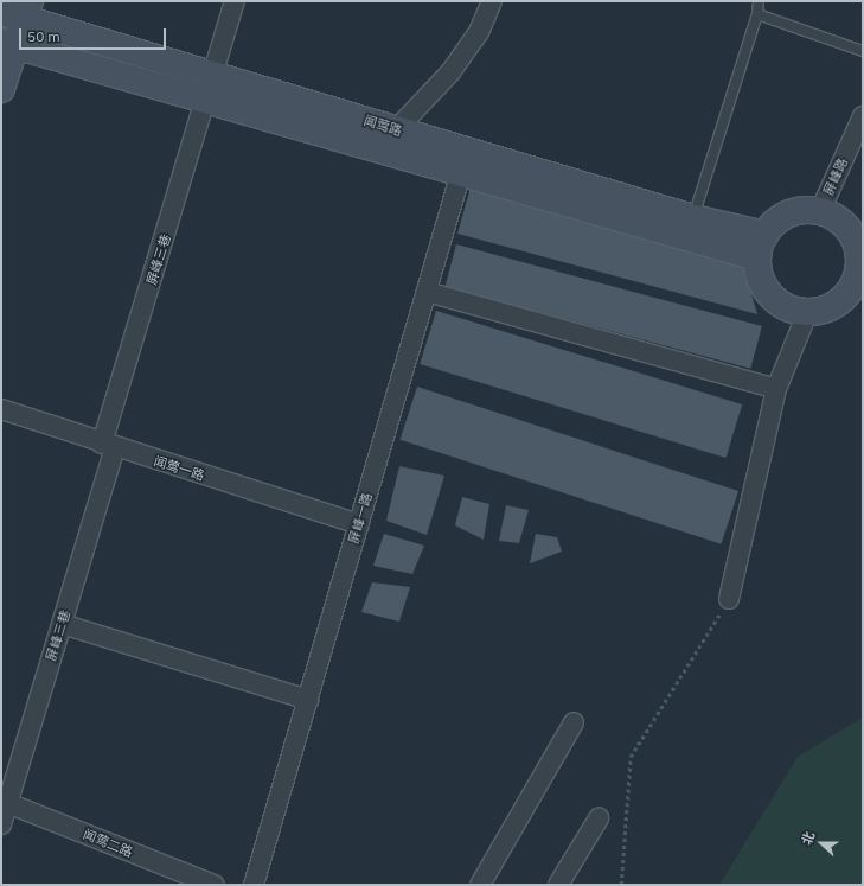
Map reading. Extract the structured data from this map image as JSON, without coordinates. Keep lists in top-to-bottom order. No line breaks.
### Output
{"streets":{"main road":["闻莺路"],"street":["屏峰路","屏峰三巷","闻莺一路","屏峰一路","闻莺二路"]},"crossings":[["闻莺路","屏峰路"],["闻莺路","屏峰三巷"],["闻莺路","屏峰一路"],["屏峰三巷","闻莺一路"],["屏峰三巷","闻莺二路"],["闻莺一路","屏峰一路"]],"scale_bar":"50 m","north":"left"}
